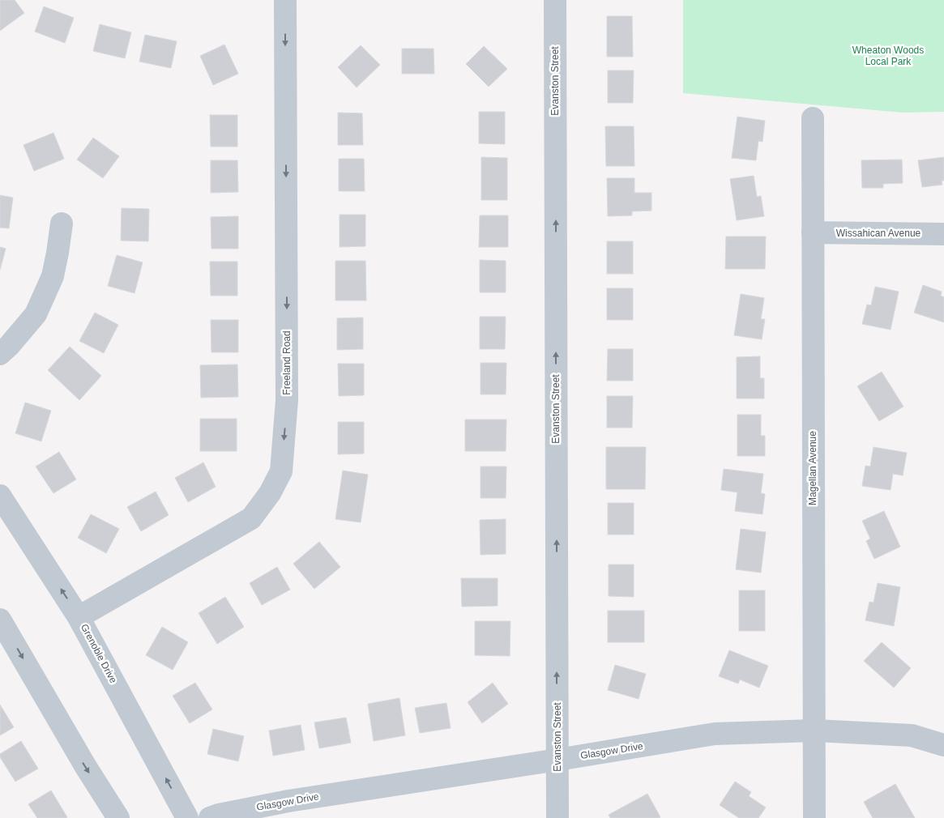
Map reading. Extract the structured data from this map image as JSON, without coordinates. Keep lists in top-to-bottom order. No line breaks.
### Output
{"streets":{"street":["Evanston Street","Wissahican Avenue","Freeland Road","Magellan Avenue","Grenoble Drive","Glasgow Drive"]},"crossings":[["Evanston Street","Glasgow Drive"],["Wissahican Avenue","Magellan Avenue"],["Freeland Road","Grenoble Drive"],["Magellan Avenue","Glasgow Drive"]],"one_way":["Evanston Street","Freeland Road"],"parks":["Wheaton Woods Local Park"]}
